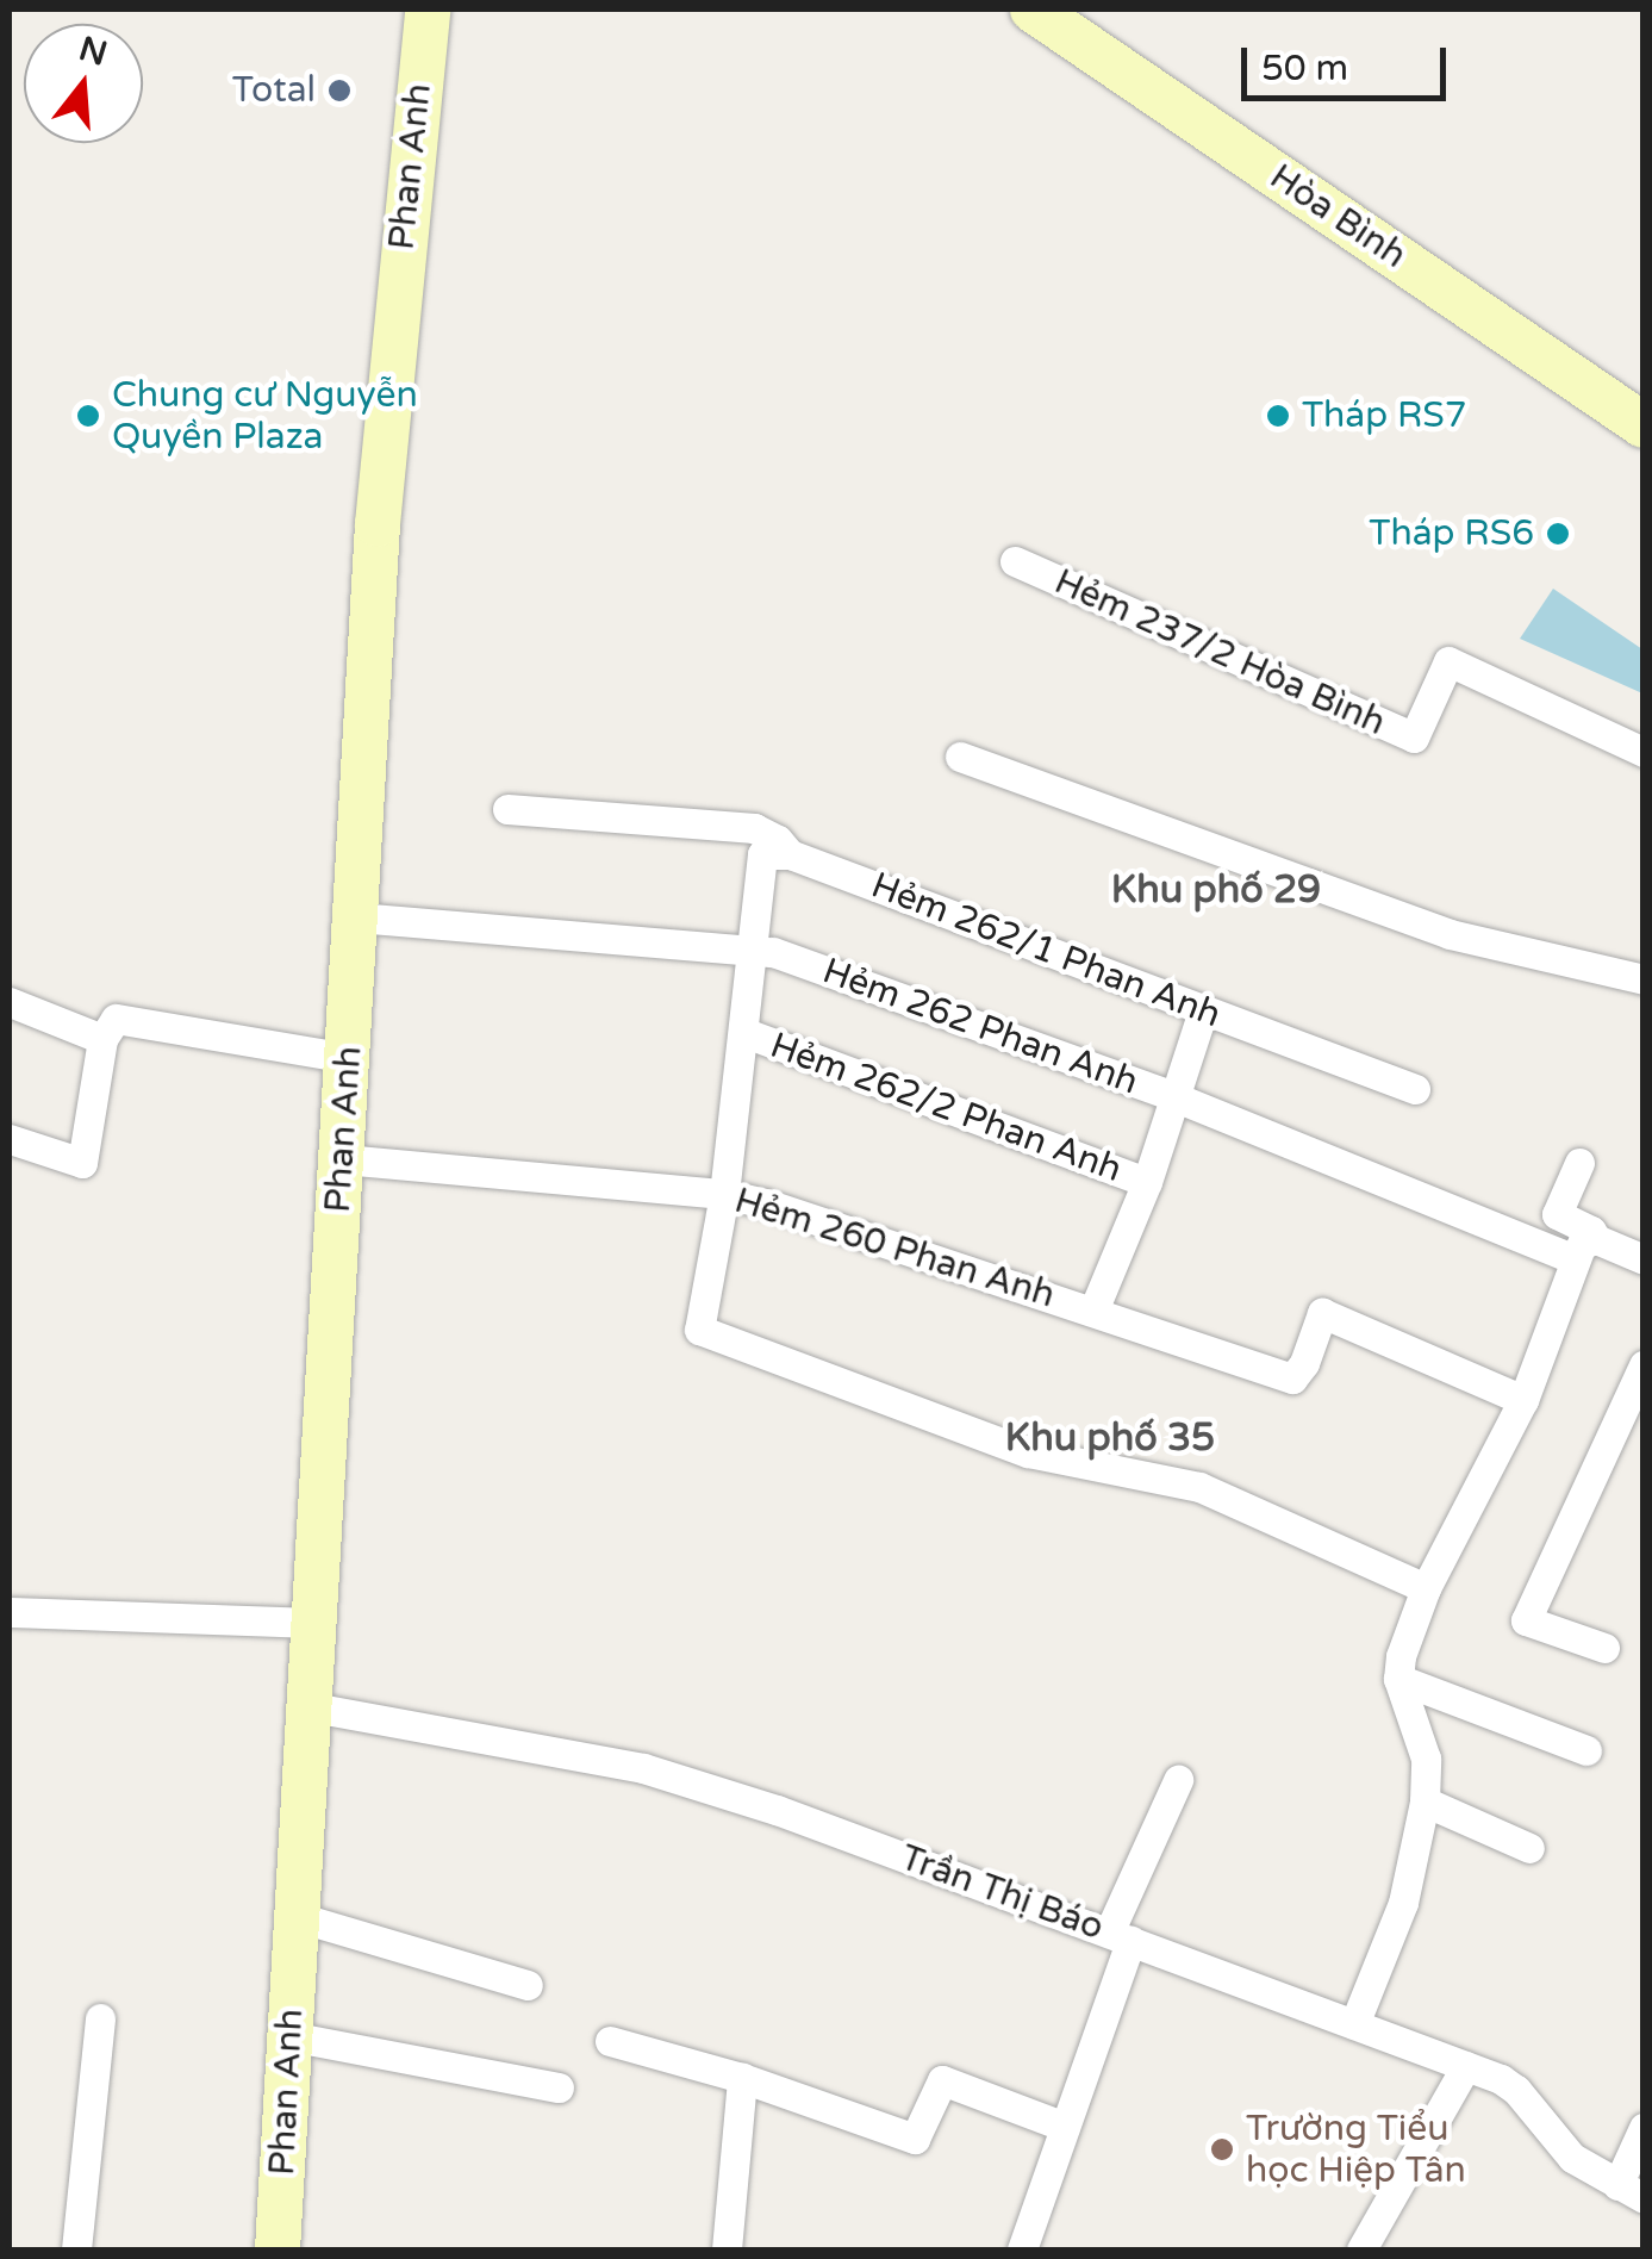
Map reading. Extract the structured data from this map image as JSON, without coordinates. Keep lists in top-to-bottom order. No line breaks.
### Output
{"streets":{"main road":["Phan Anh","Hòa Bình"],"street":["Hẻm 237/2 Hòa Bình","Hẻm 262/1 Phan Anh","Hẻm 262 Phan Anh","Hẻm 262/2 Phan Anh","Hẻm 260 Phan Anh","Trần Thị Báo"]},"crossings":[["Phan Anh","Hẻm 262 Phan Anh"],["Phan Anh","Hẻm 260 Phan Anh"],["Phan Anh","Trần Thị Báo"]],"districts":["Khu phố 29","Khu phố 35"],"places":["Total","Chung cư Nguyễn Quyền Plaza","Tháp RS7","Tháp RS6","Trường Tiểu học Hiệp Tân"],"scale_bar":"50 m","north":"top"}
